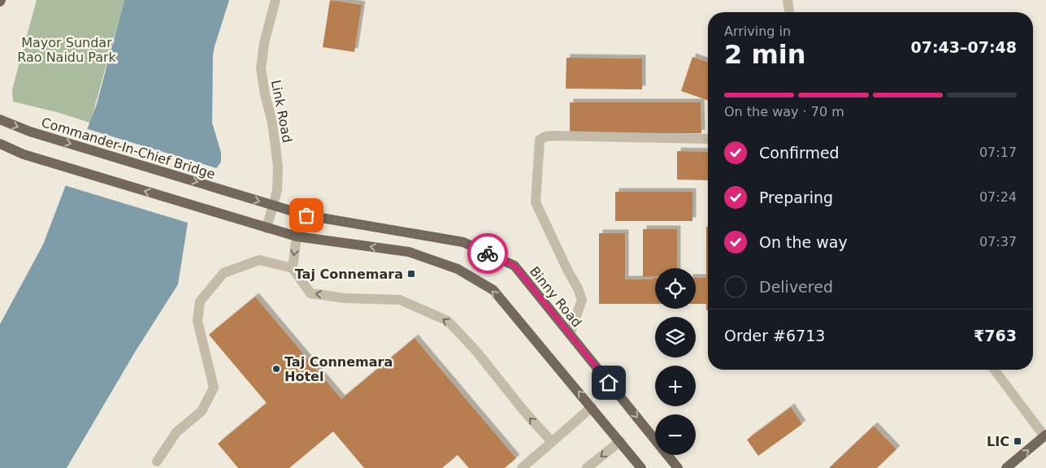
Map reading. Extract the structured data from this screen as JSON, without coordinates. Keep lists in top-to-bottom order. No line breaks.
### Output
{"streets":{"main road":["Commander-In-Chief Bridge","Binny Road"],"street":["Link Road"]},"crossings":[["Link Road","Binny Road"],["Commander-In-Chief Bridge","Binny Road"]],"parks":["Mayor Sundar Rao Naidu Park"],"places":{"transit":["Taj Connemara","LIC"],"other":["Taj Connemara Hotel"]},"page":{"heading":["2 min","Arriving in","07:43–07:48"],"panel":["Order #6713","₹763"],"bar":"On the way · 70 m","list":[["Confirmed","07:17"],["Preparing","07:24"],["On the way","07:37"],"Delivered"],"map_buttons":["+","−"]}}
